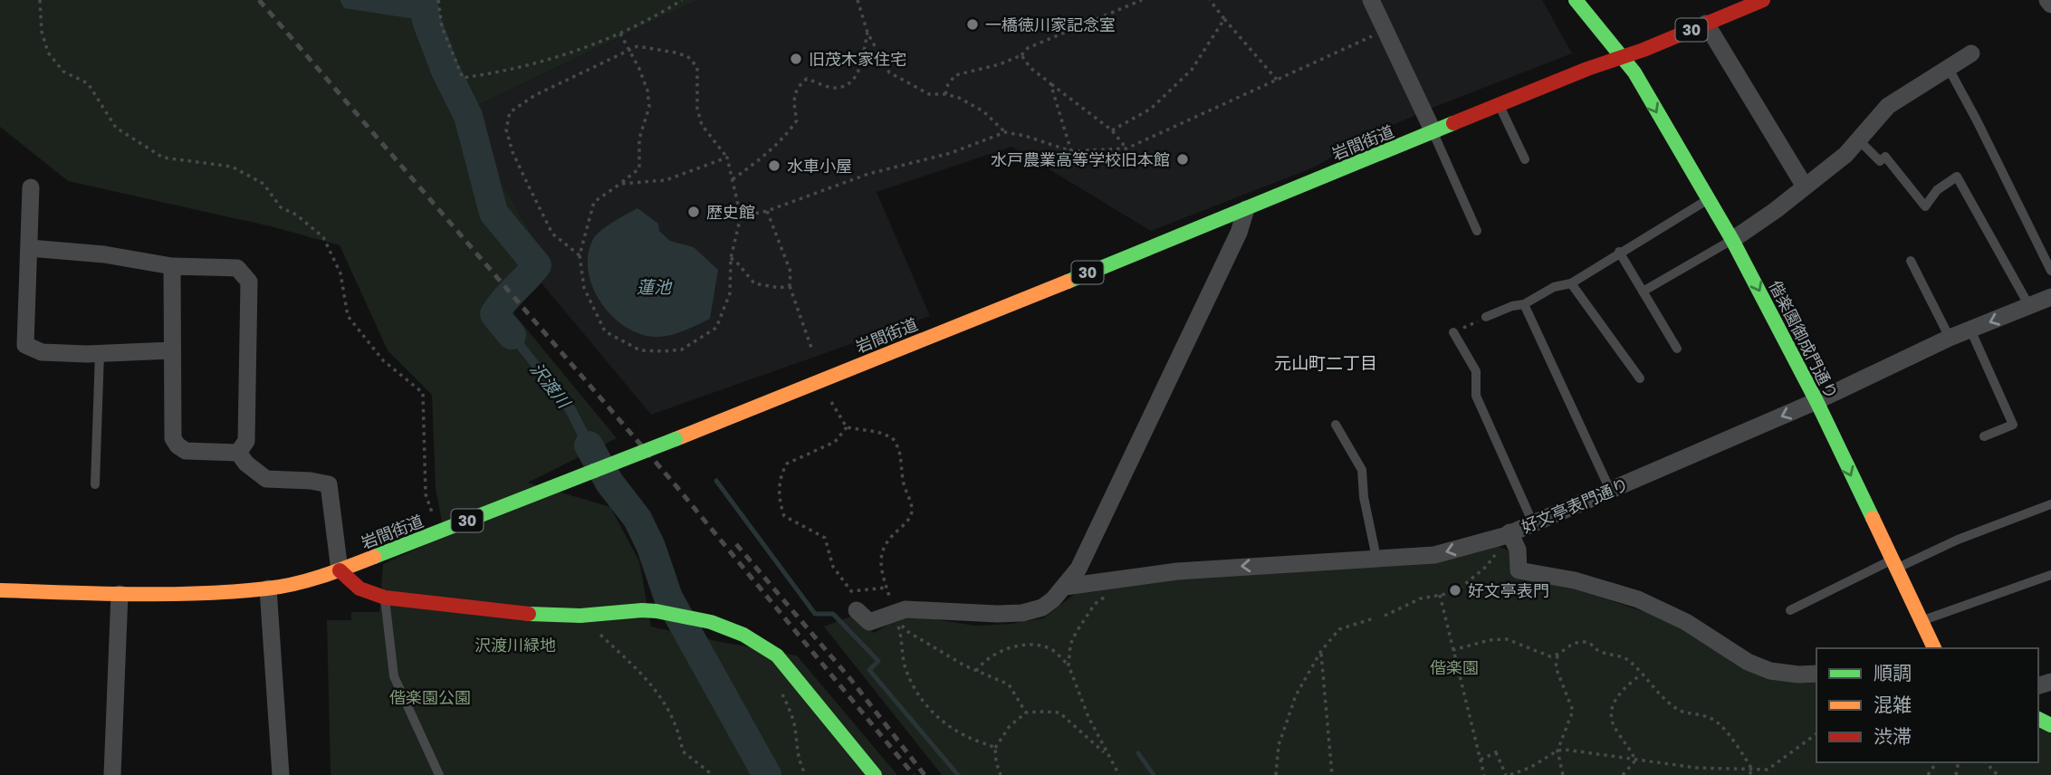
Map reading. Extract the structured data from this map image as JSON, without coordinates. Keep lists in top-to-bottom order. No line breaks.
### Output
{"streets":{"main road":["30","岩間街道","偕楽園御成門通り"],"street":["好文亭表門通り"]},"crossings":[["岩間街道","偕楽園御成門通り"],["偕楽園御成門通り","好文亭表門通り"]],"one_way":["偕楽園御成門通り","好文亭表門通り"],"districts":["元山町二丁目"],"water":["蓮池","沢渡川"],"parks":["沢渡川緑地","偕楽園","偕楽園公園"],"places":["一橋徳川家記念室","旧茂木家住宅","水戸農業高等学校旧本館","水車小屋","歴史館","好文亭表門"],"legend":["順調","混雑","渋滞"]}
